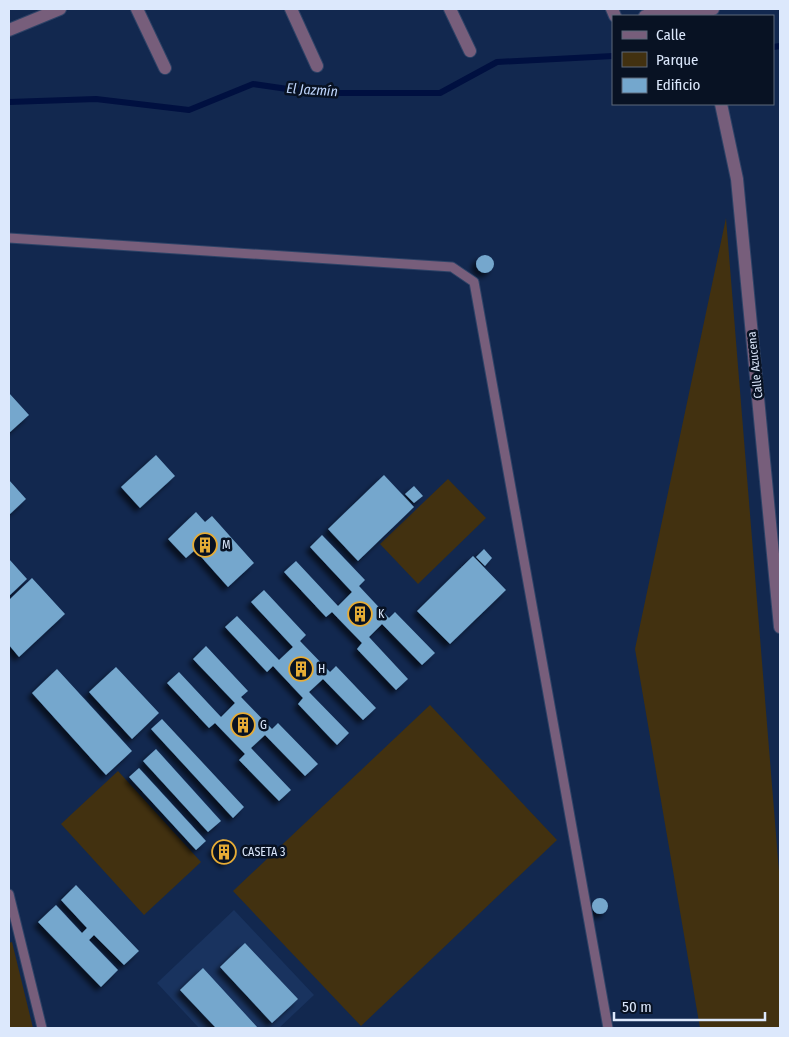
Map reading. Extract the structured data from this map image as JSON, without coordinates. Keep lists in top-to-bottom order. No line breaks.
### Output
{"streets":{"street":["Calle Azucena"]},"water":["El Jazmín"],"places":{"building":["M","K","H","G","CASETA 3"]},"legend":["Calle","Parque","Edificio"],"scale_bar":"50 m"}
